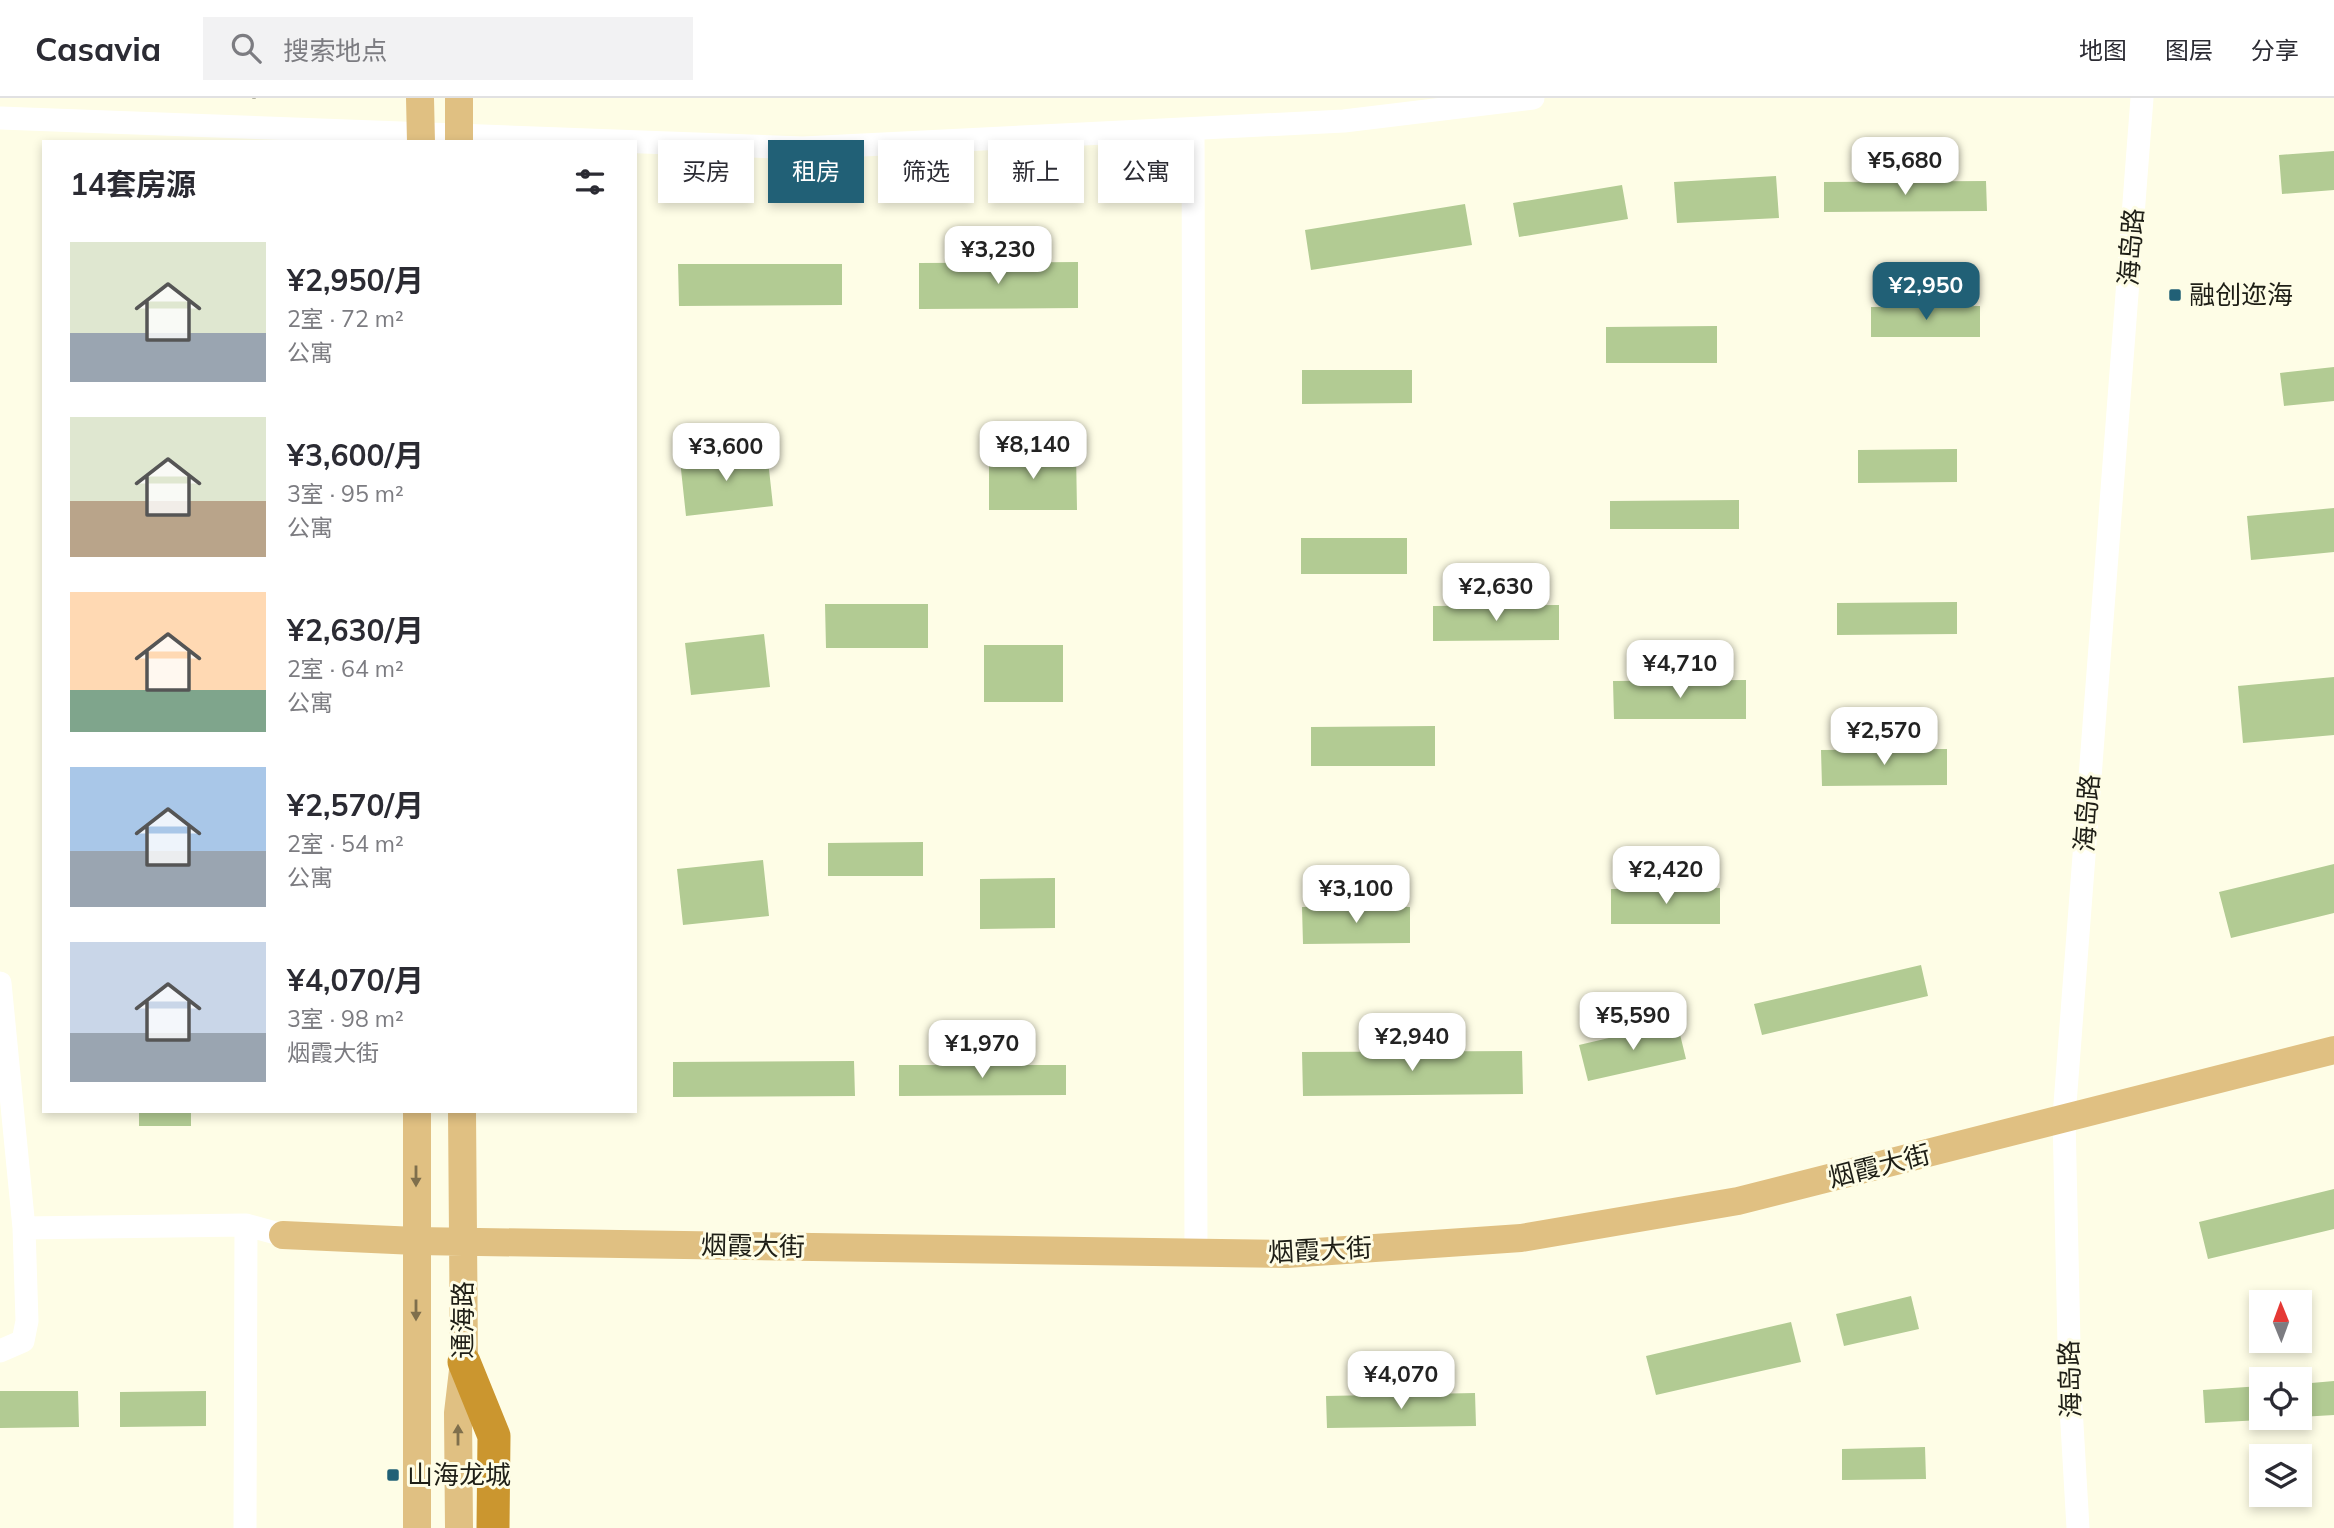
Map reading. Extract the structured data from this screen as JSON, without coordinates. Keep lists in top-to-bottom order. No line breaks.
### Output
{"streets":{"main road":["烟霞大街","通海路"],"street":["海岛路"]},"crossings":[["海岛路","烟霞大街"],["烟霞大街","通海路"]],"places":{"transit":["融创迩海","山海龙城"]},"north":"top","page":{"header":"Casavia","search":"搜索地点","nav":["地图","图层","分享"],"price":["¥5,680","¥3,230","¥2,950","¥8,140","¥3,600","¥2,630","¥4,710","¥2,570","¥2,420","¥3,100","¥5,590","¥2,940","¥1,970","¥4,070"],"chip":["买房","租房","筛选","新上","公寓"],"heading":"14套房源","list":[{"name":"¥2,950/月","note":"2室 · 72 m² · 公寓"},{"name":"¥3,600/月","note":"3室 · 95 m² · 公寓"},{"name":"¥2,630/月","note":"2室 · 64 m² · 公寓"},{"name":"¥2,570/月","note":"2室 · 54 m² · 公寓"},{"name":"¥4,070/月","note":"3室 · 98 m² · 烟霞大街"}]}}
